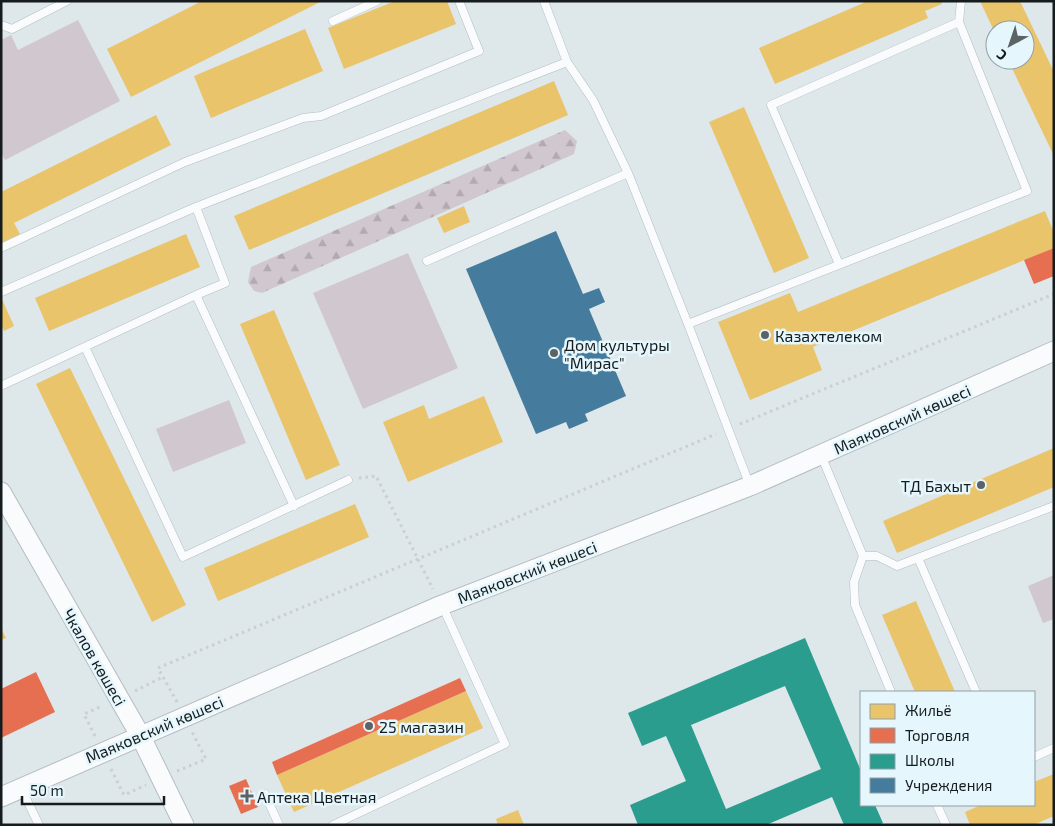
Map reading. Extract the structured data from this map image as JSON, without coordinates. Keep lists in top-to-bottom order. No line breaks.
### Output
{"streets":{"street":["Маяковский көшесі","Чкалов көшесі"]},"crossings":[["Маяковский көшесі","Чкалов көшесі"]],"places":{"other":["Казахтелеком","Дом культуры \"Мирас\"","ТД Бахыт","25 магазин"],"health":["Аптека Цветная"]},"legend":["Жильё","Торговля","Школы","Учреждения"],"scale_bar":"50 m","north":"bottom left"}
